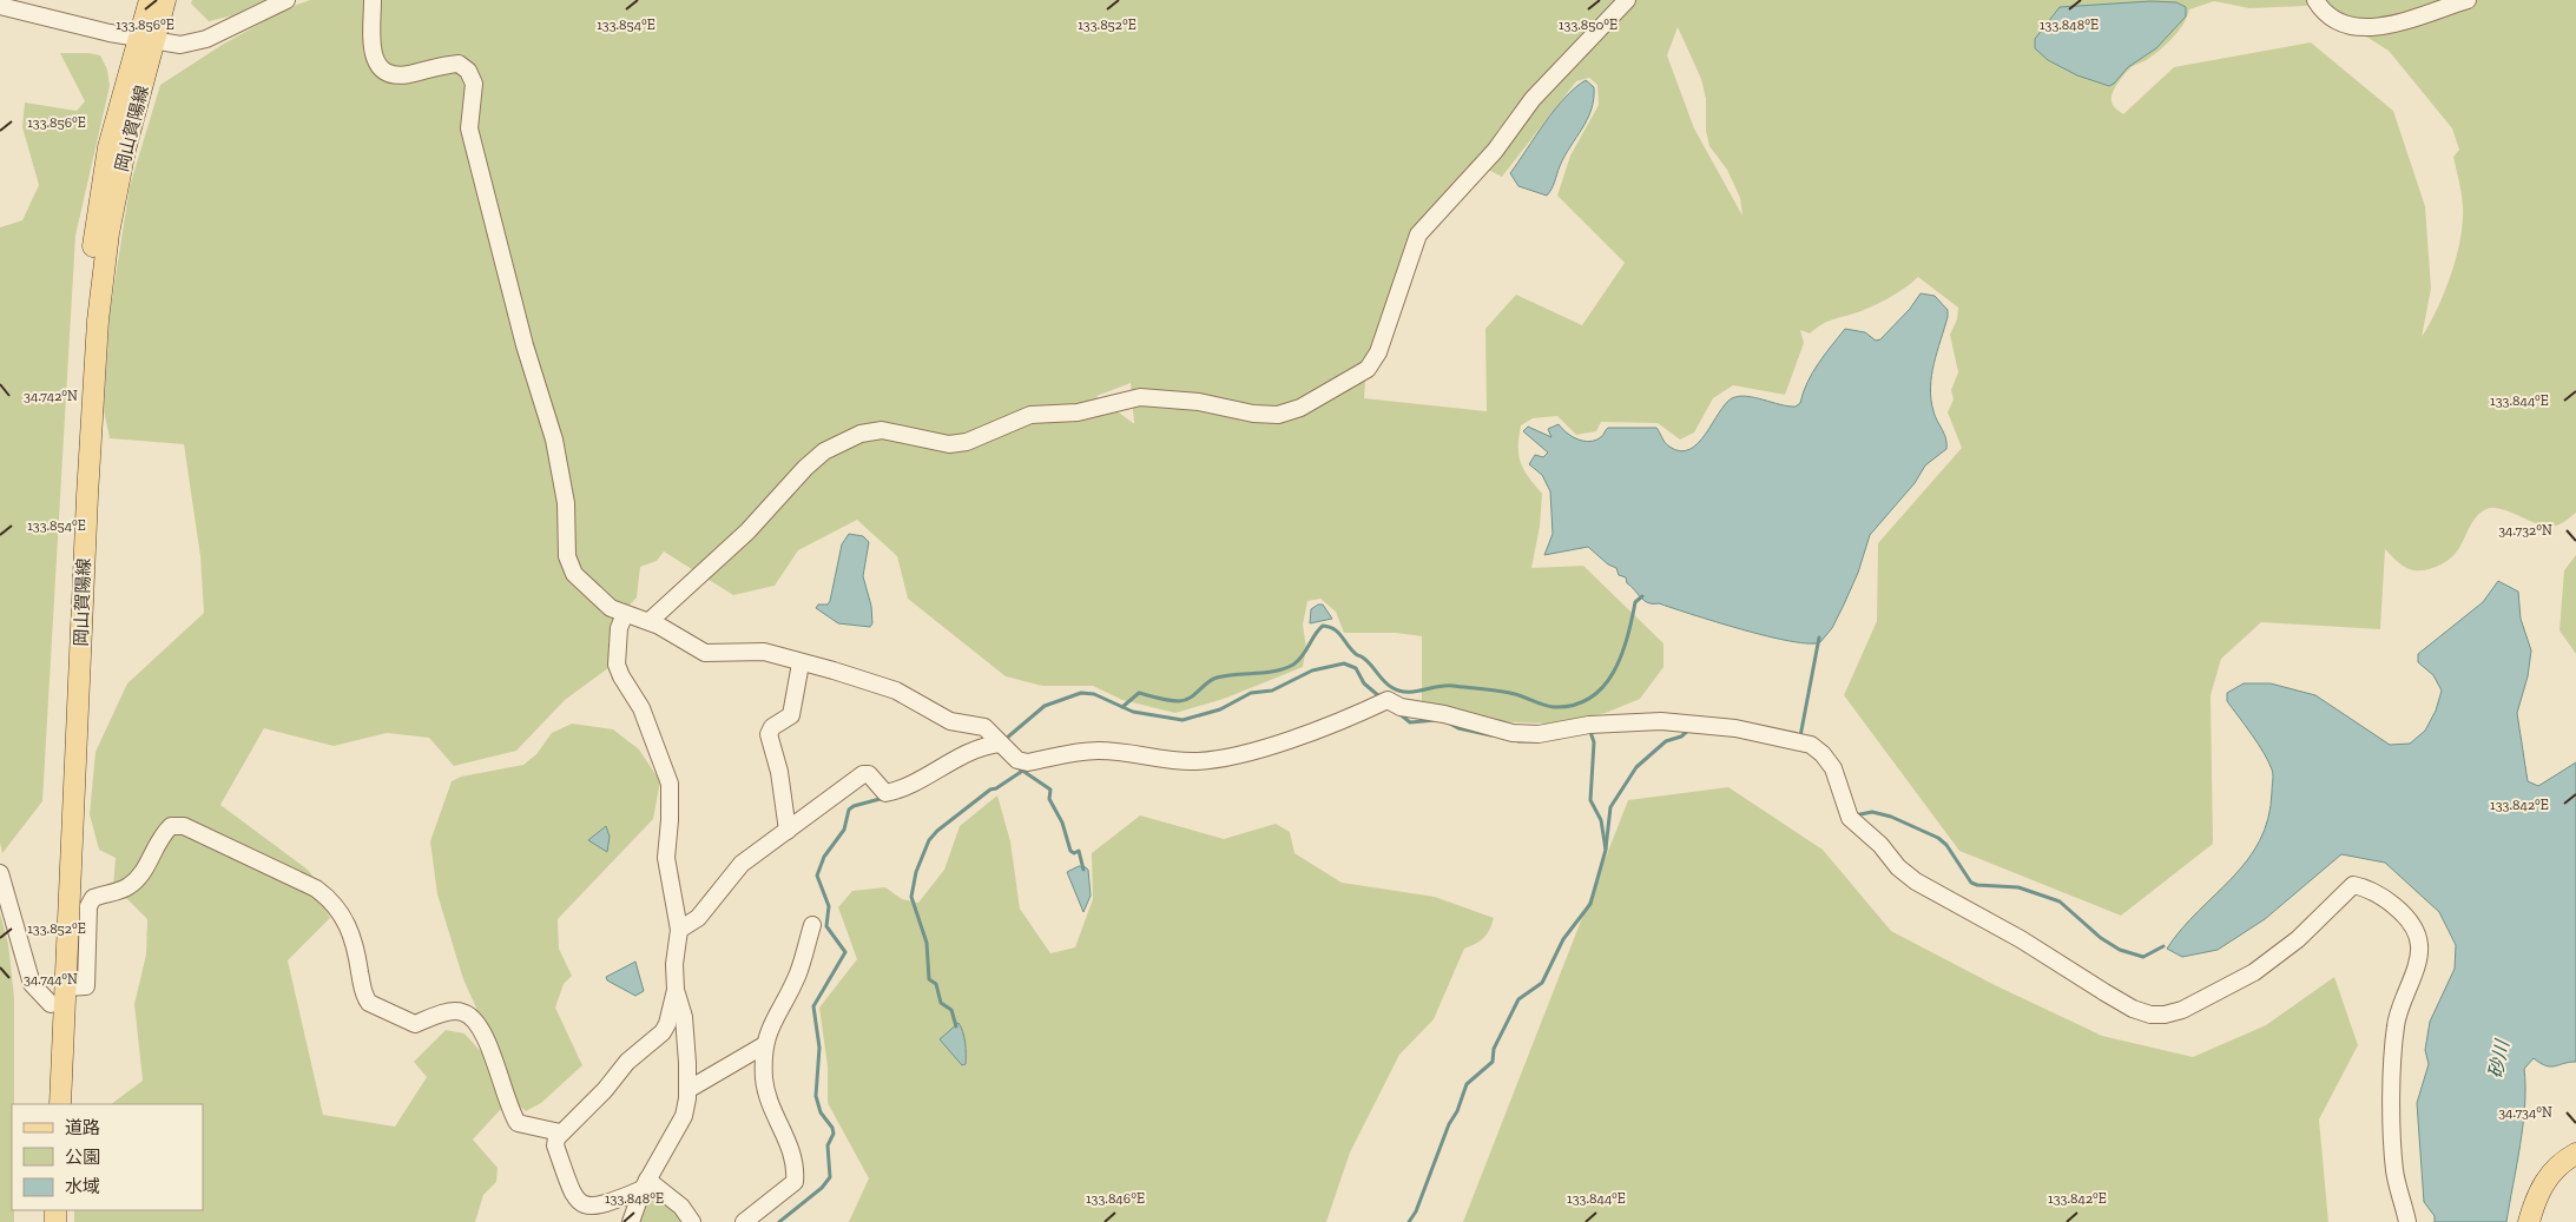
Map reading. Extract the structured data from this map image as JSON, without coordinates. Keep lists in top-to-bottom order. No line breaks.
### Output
{"streets":{"main road":["岡山賀陽線"]},"water":["砂川"],"legend":["道路","公園","水域"],"coordinates":["133.852°E","133.848°E","133.856°E","133.854°E","133.850°E","34.742°N","133.844°E","34.732°N","133.842°E","34.744°N","34.734°N","133.846°E"]}
